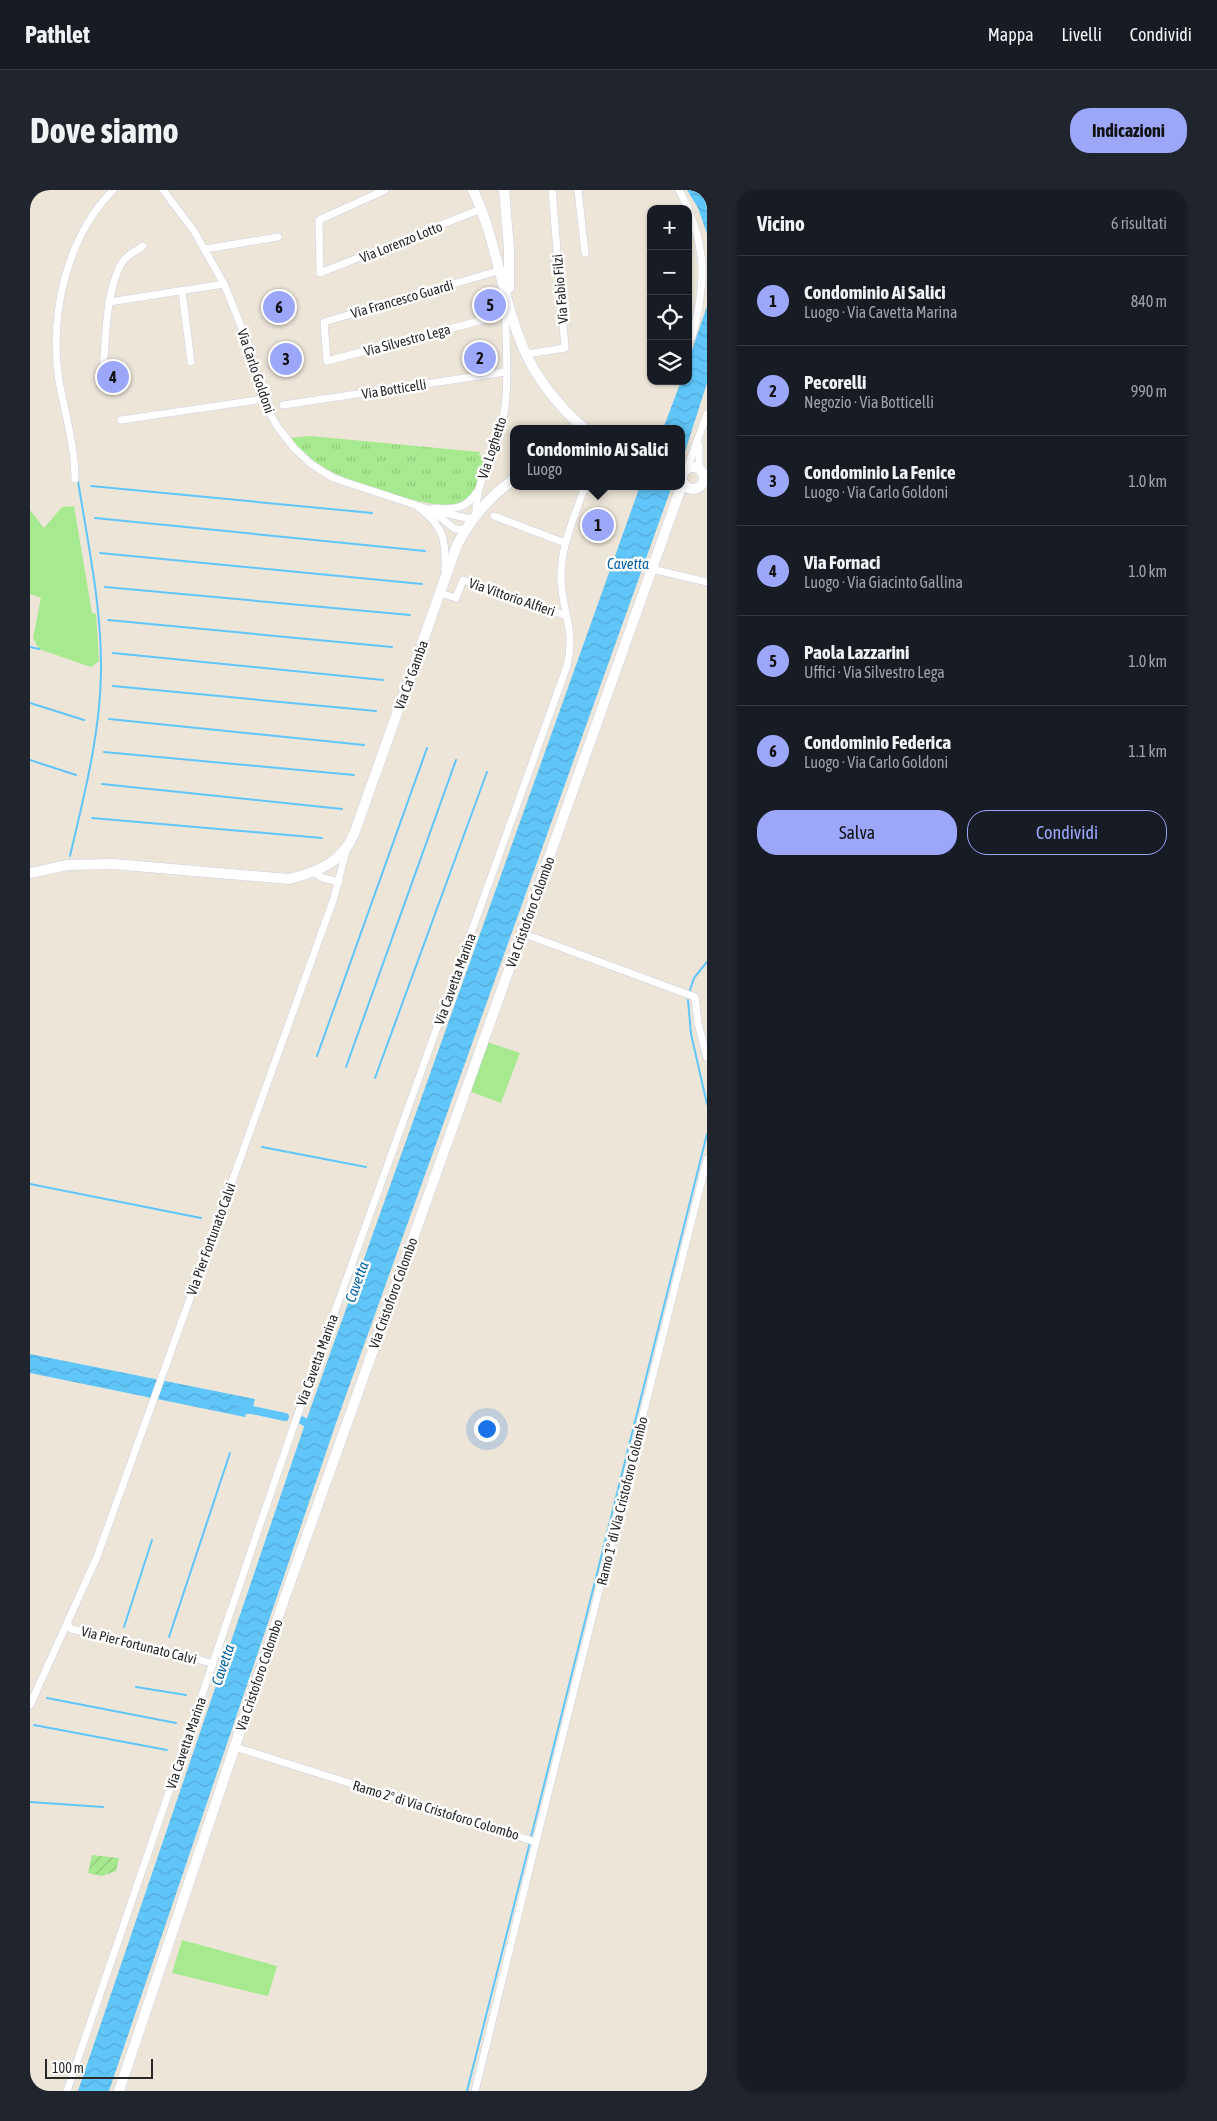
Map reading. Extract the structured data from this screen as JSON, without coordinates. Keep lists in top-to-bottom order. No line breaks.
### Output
{"streets":{"street":["Via Lorenzo Lotto","Via Fabio Filzi","Via Francesco Guardi","Via Silvestro Lega","Via Carlo Goldoni","Via Botticelli","Via Loghetto","Via Vittorio Alfieri","Via Ca' Gamba","Via Cristoforo Colombo","Via Cavetta Marina","Via Pier Fortunato Calvi","Ramo 1° di Via Cristoforo Colombo","Ramo 2° di Via Cristoforo Colombo"]},"crossings":[["Via Francesco Guardi","Via Silvestro Lega"],["Via Silvestro Lega","Via Loghetto"],["Via Carlo Goldoni","Via Loghetto"],["Via Carlo Goldoni","Via Ca' Gamba"],["Via Botticelli","Via Loghetto"],["Via Loghetto","Via Ca' Gamba"],["Via Vittorio Alfieri","Via Ca' Gamba"],["Via Vittorio Alfieri","Via Cavetta Marina"],["Via Ca' Gamba","Via Pier Fortunato Calvi"],["Via Cristoforo Colombo","Ramo 2° di Via Cristoforo Colombo"],["Via Cavetta Marina","Via Pier Fortunato Calvi"],["Ramo 1° di Via Cristoforo Colombo","Ramo 2° di Via Cristoforo Colombo"]],"water":["Cavetta"],"scale_bar":"100 m","page":{"header":"Pathlet","nav":["Mappa","Livelli","Condividi"],"buttons":["Indicazioni",["Salva","Condividi"]],"title":"Dove siamo","heading":["Vicino","6 risultati"],"map_buttons":["+","−"],"list":[{"mark":"1","name":"Condominio Ai Salici","note":"Luogo · Via Cavetta Marina","value":"840 m"},{"mark":"2","name":"Pecorelli","note":"Negozio · Via Botticelli","value":"990 m"},{"mark":"3","name":"Condominio La Fenice","note":"Luogo · Via Carlo Goldoni","value":"1.0 km"},{"mark":"4","name":"Via Fornaci","note":"Luogo · Via Giacinto Gallina","value":"1.0 km"},{"mark":"5","name":"Paola Lazzarini","note":"Uffici · Via Silvestro Lega","value":"1.0 km"},{"mark":"6","name":"Condominio Federica","note":"Luogo · Via Carlo Goldoni","value":"1.1 km"}],"pins":["5","6","2","3","4","1"],"popup":["Condominio Ai Salici","Luogo"],"scale":"100 m"}}
